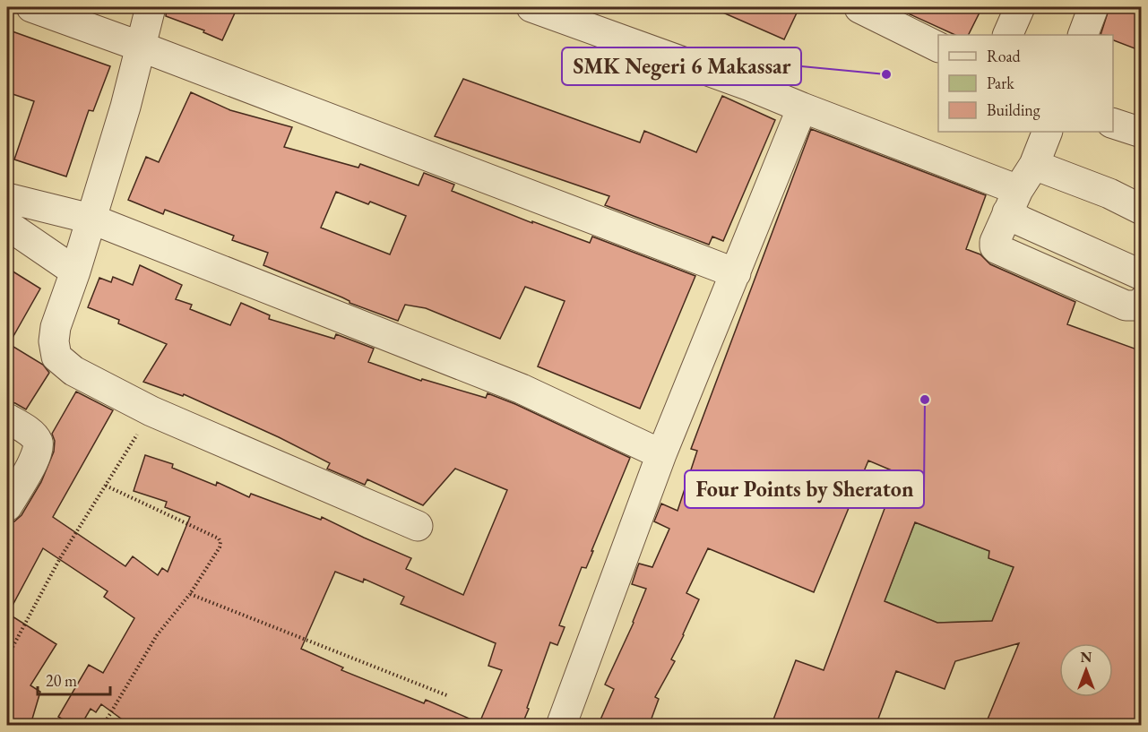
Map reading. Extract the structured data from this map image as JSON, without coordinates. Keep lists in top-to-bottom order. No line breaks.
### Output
{"places":["SMK Negeri 6 Makassar","Four Points by Sheraton"],"legend":["Road","Park","Building"],"scale_bar":"20 m","north":"top"}
